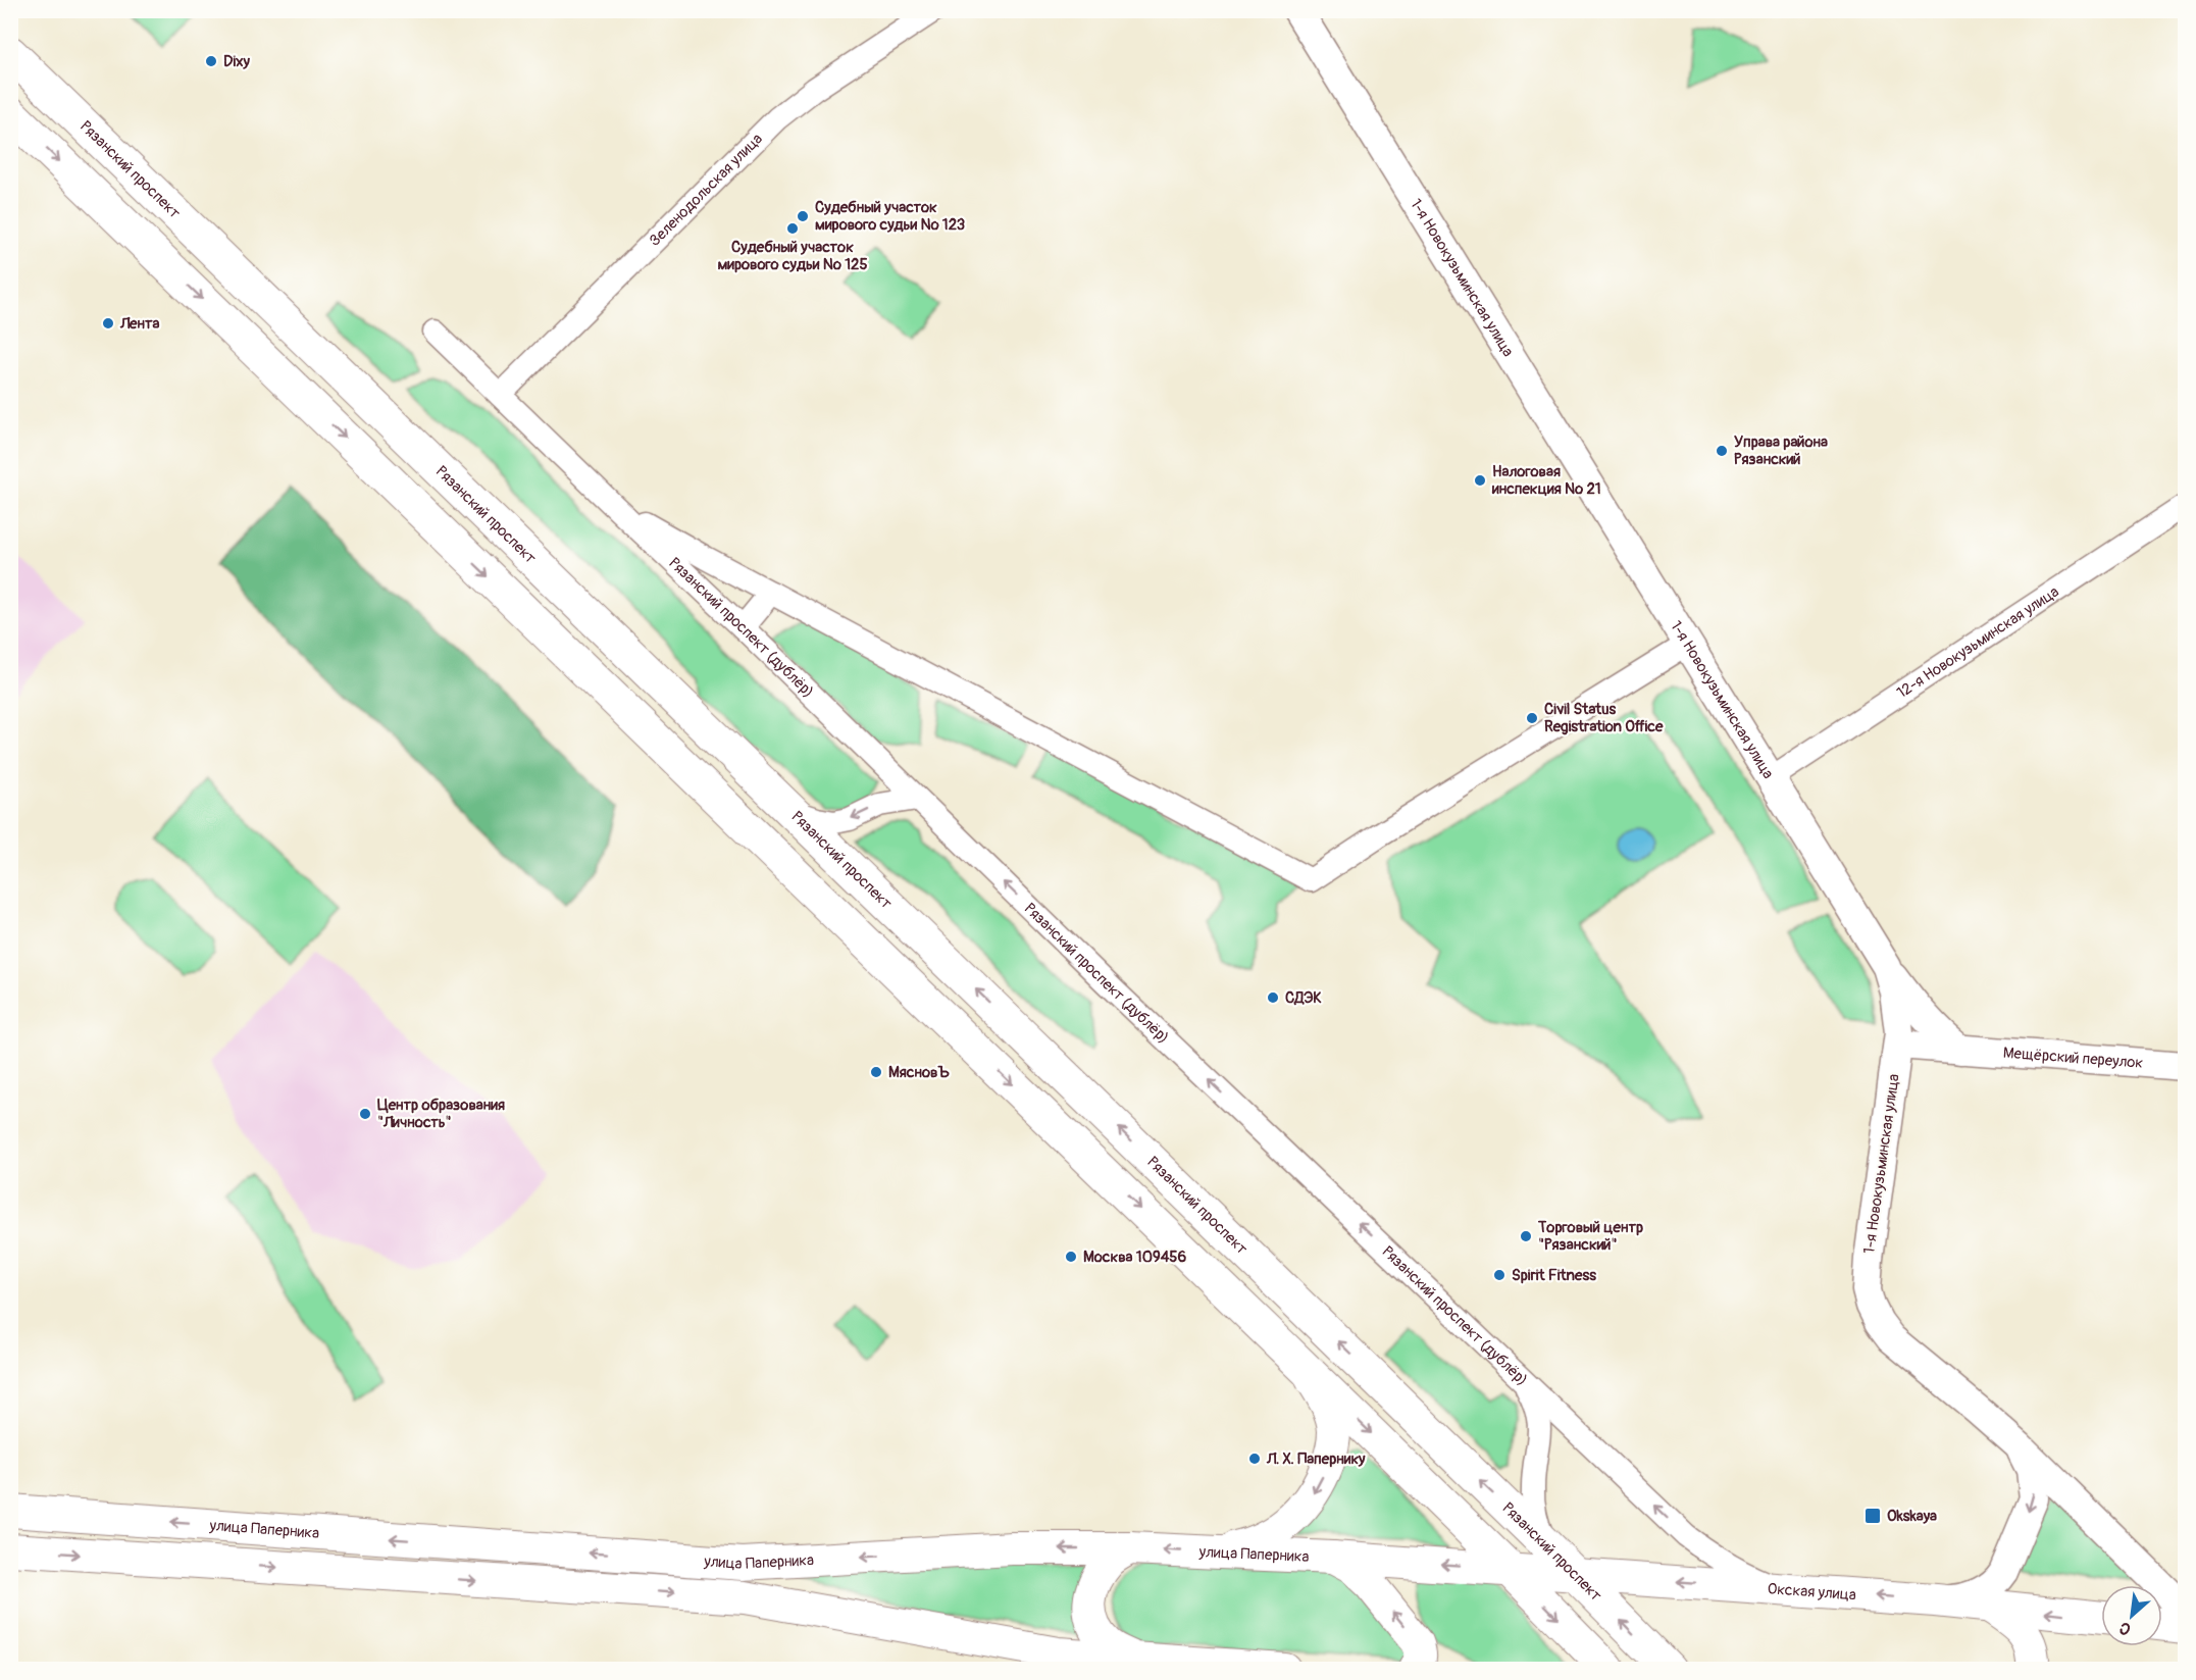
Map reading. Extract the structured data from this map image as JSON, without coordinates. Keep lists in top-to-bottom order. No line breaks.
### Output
{"streets":{"main road":["Рязанский проспект","улица Паперника","Окская улица"],"street":["Зеленодольская улица","1-я Новокузьминская улица","Рязанский проспект (дублёр)","12-я Новокузьминская улица","Мещёрский переулок"]},"crossings":[["Рязанский проспект","Окская улица"],["Зеленодольская улица","Рязанский проспект (дублёр)"],["1-я Новокузьминская улица","12-я Новокузьминская улица"],["1-я Новокузьминская улица","Мещёрский переулок"],["Рязанский проспект (дублёр)","Окская улица"],["улица Паперника","Окская улица"]],"one_way":["Рязанский проспект (дублёр)","Окская улица"],"places":{"other":["Dixy","Судебный участок мирового судьи № 123","Судебный участок мирового судьи № 125","Лента","Управа района Рязанский","Налоговая инспекция № 21","Civil Status Registration Office","СДЭК","МясновЪ","Центр образования \"Личность\"","Торговый центр \"Рязанский\"","Москва 109456","Spirit Fitness","Л. Х. Папернику"],"transit":["Okskaya"]},"north":"bottom left"}
